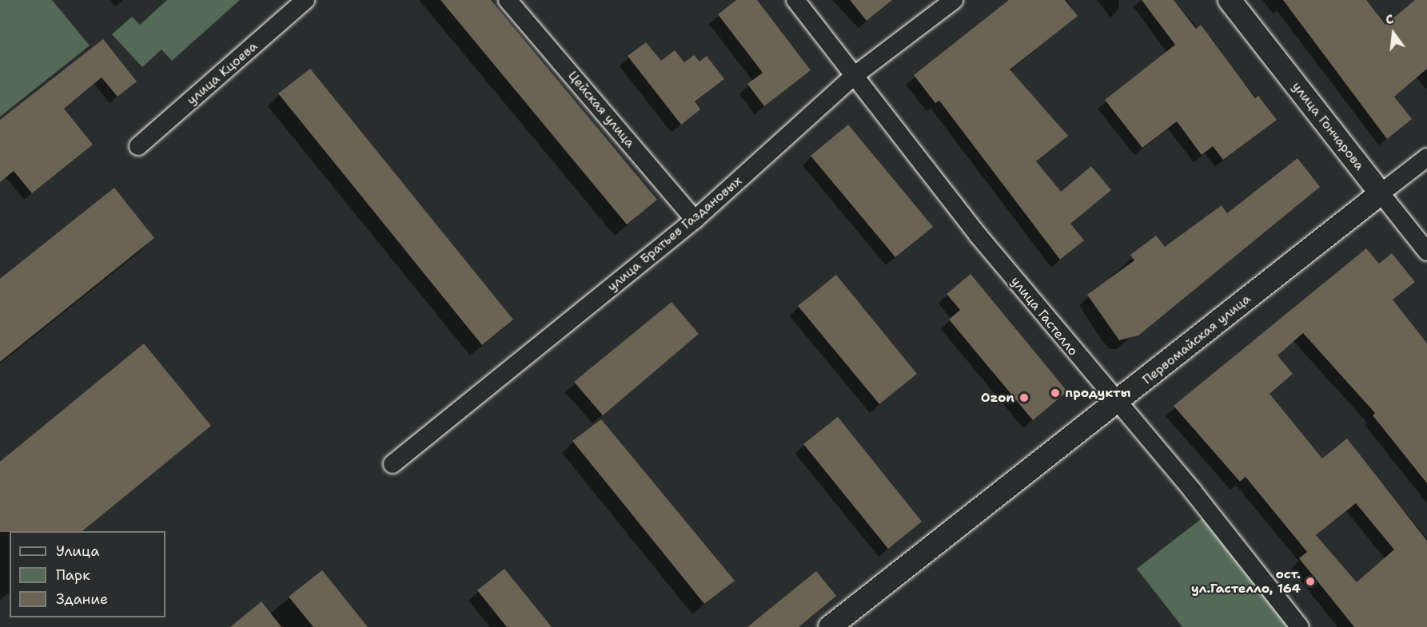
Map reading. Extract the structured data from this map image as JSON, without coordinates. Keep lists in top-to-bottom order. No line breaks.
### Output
{"streets":{"street":["улица Кцоева","Цейская улица","улица Гончарова","улица Братьев Газдановых","улица Гастелло","Первомайская улица"]},"crossings":[["Цейская улица","улица Братьев Газдановых"],["улица Гончарова","Первомайская улица"],["улица Братьев Газдановых","улица Гастелло"],["улица Гастелло","Первомайская улица"]],"places":["продукты","Ozon","ост. ул.Гастелло, 164"],"legend":["Улица","Парк","Здание"],"north":"top"}
